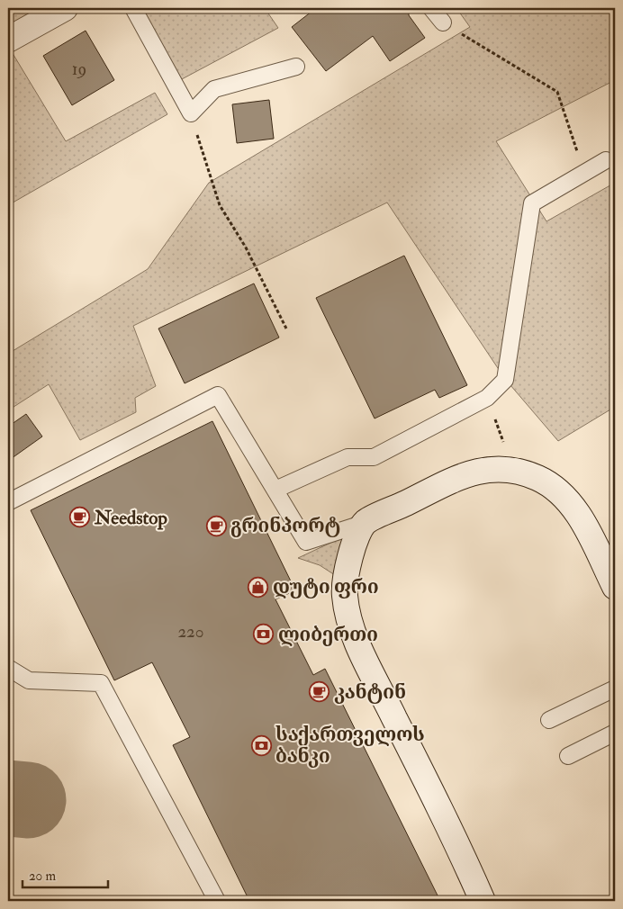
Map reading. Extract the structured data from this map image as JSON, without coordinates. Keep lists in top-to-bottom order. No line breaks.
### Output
{"places":{"cafe":["Needstop","გრინპორტ","კანტინ"],"shop":["დუტი ფრი"],"bank":["ლიბერთი","საქართველოს ბანკი"]},"house_numbers":["19","220"],"scale_bar":"20 m"}
